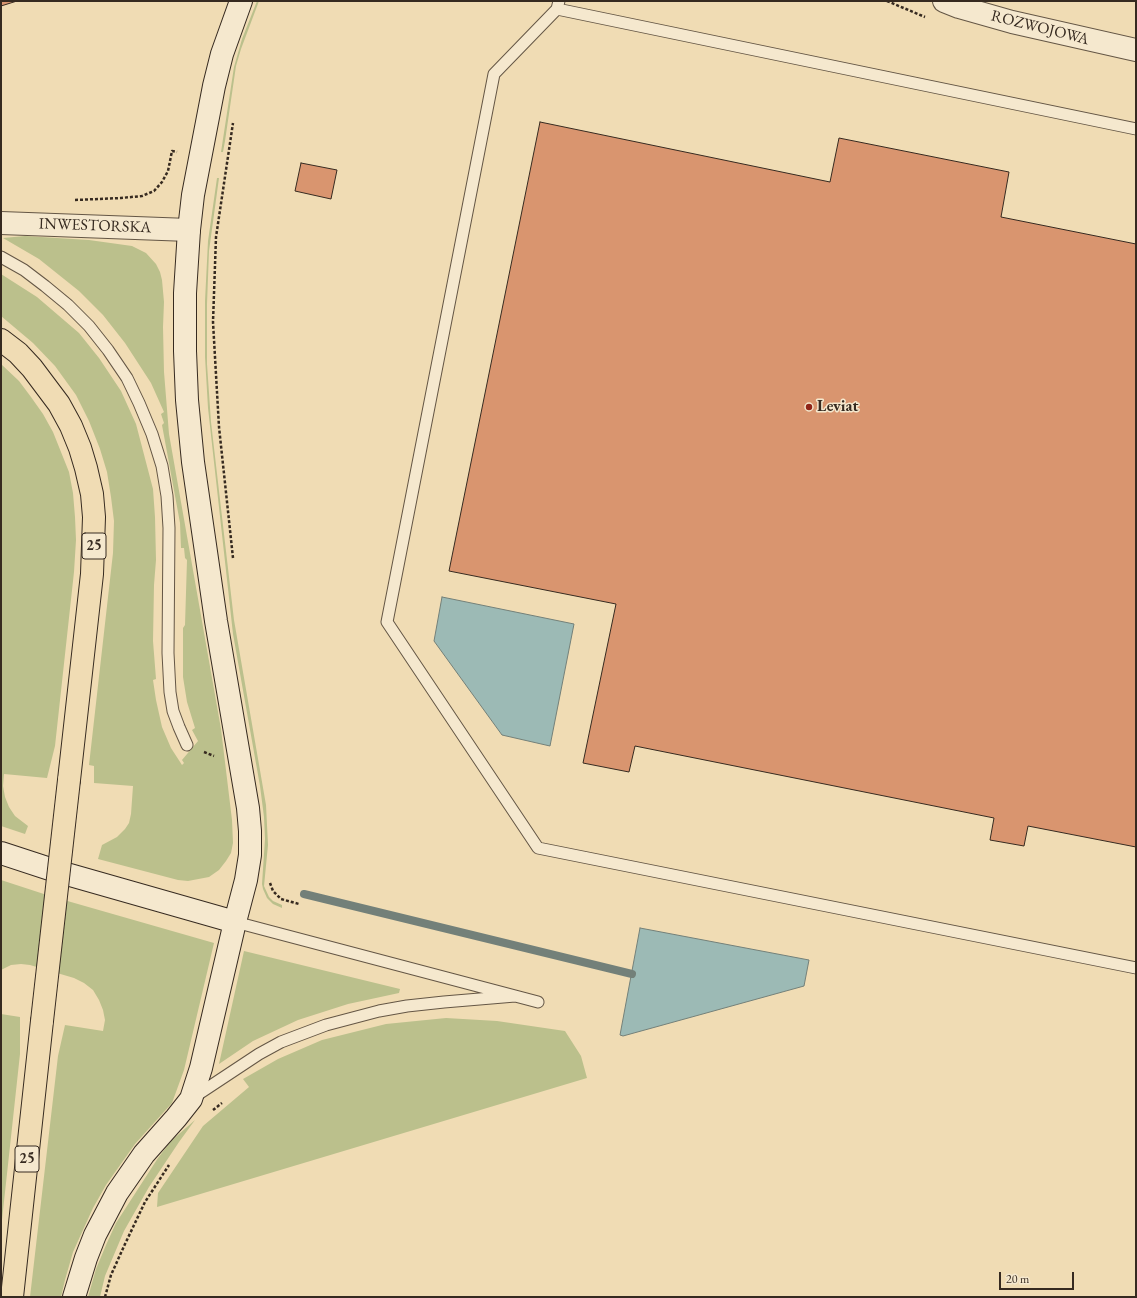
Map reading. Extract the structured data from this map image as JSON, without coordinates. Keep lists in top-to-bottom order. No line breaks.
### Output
{"streets":{"main road":["25"],"street":["ROZWOJOWA","INWESTORSKA"]},"places":["Leviat"],"scale_bar":"20 m"}
